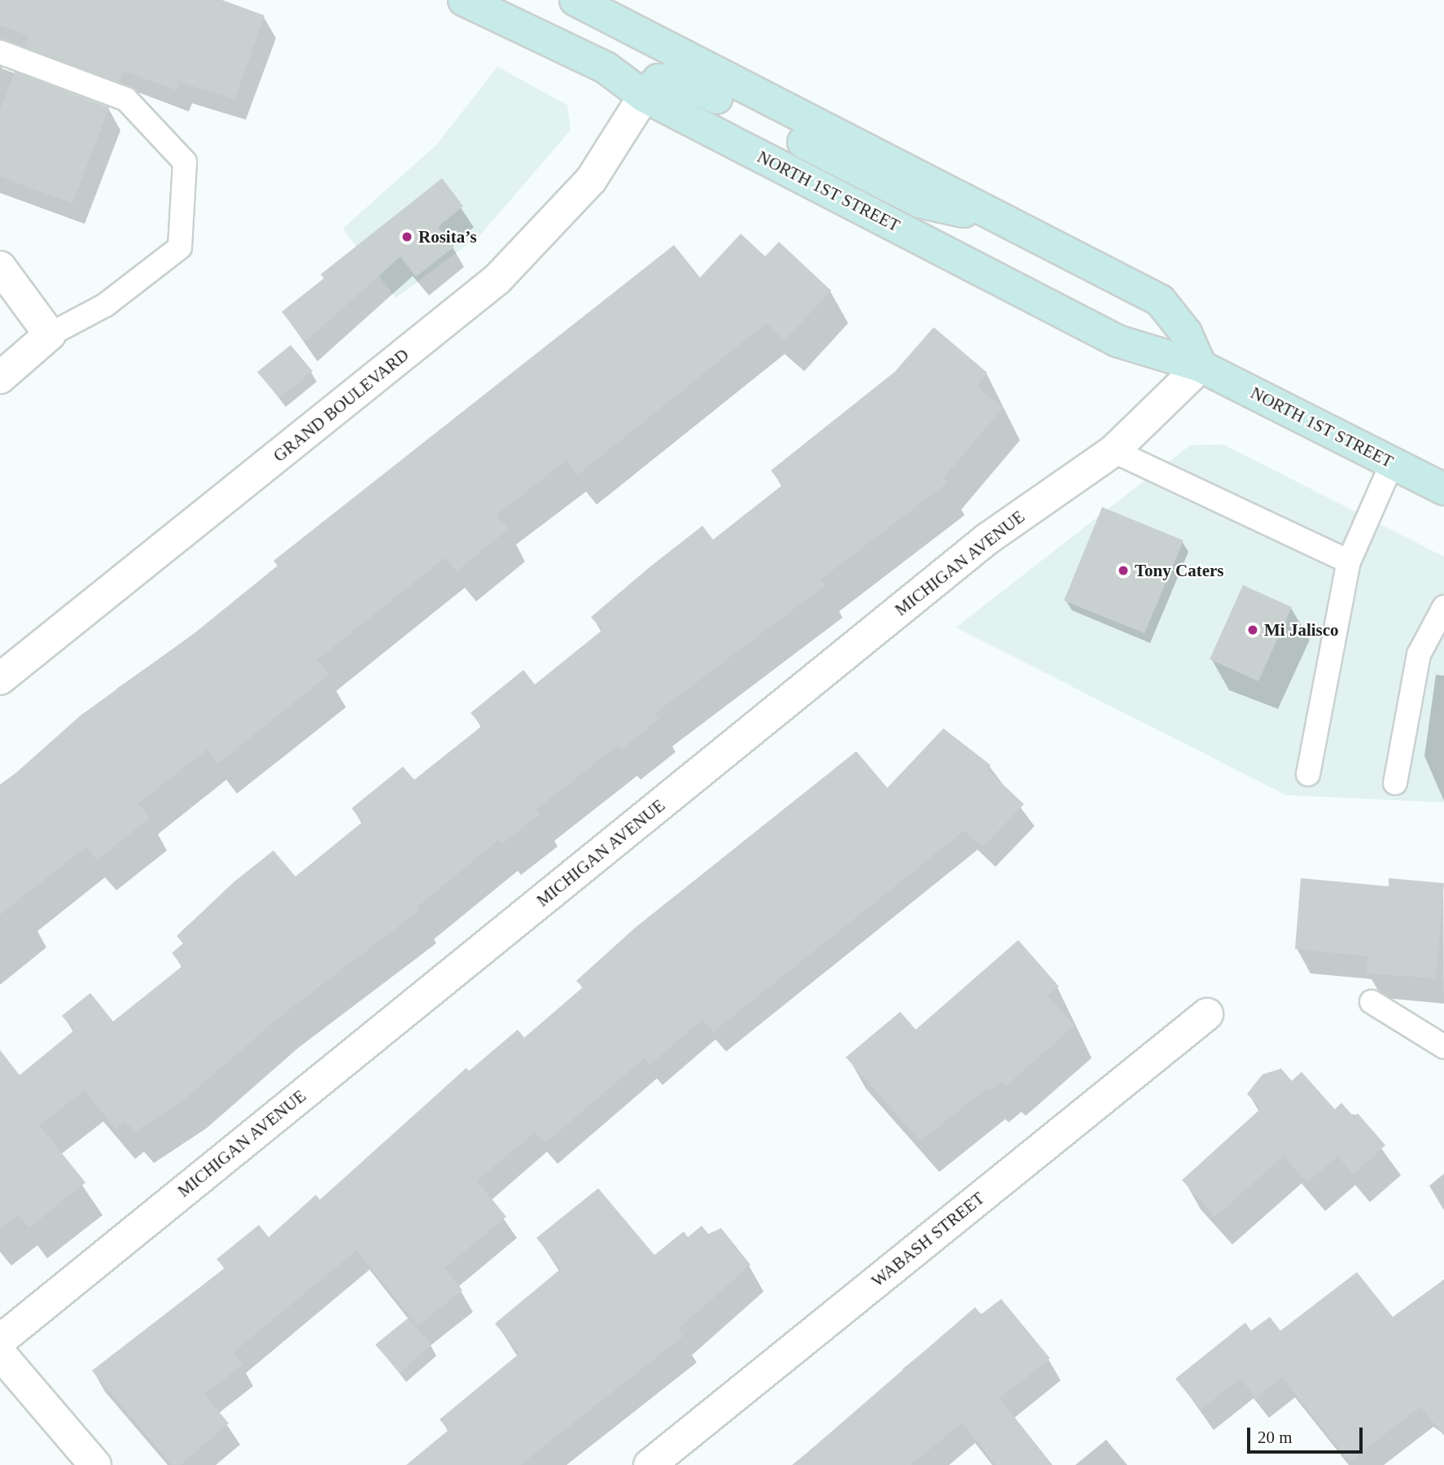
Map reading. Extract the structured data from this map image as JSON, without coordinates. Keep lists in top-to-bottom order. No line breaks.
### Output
{"streets":{"main road":["NORTH 1ST STREET"],"street":["GRAND BOULEVARD","MICHIGAN AVENUE","WABASH STREET"]},"crossings":[["NORTH 1ST STREET","GRAND BOULEVARD"],["NORTH 1ST STREET","MICHIGAN AVENUE"]],"places":["Rosita’s","Tony Caters","Mi Jalisco"],"scale_bar":"20 m"}
